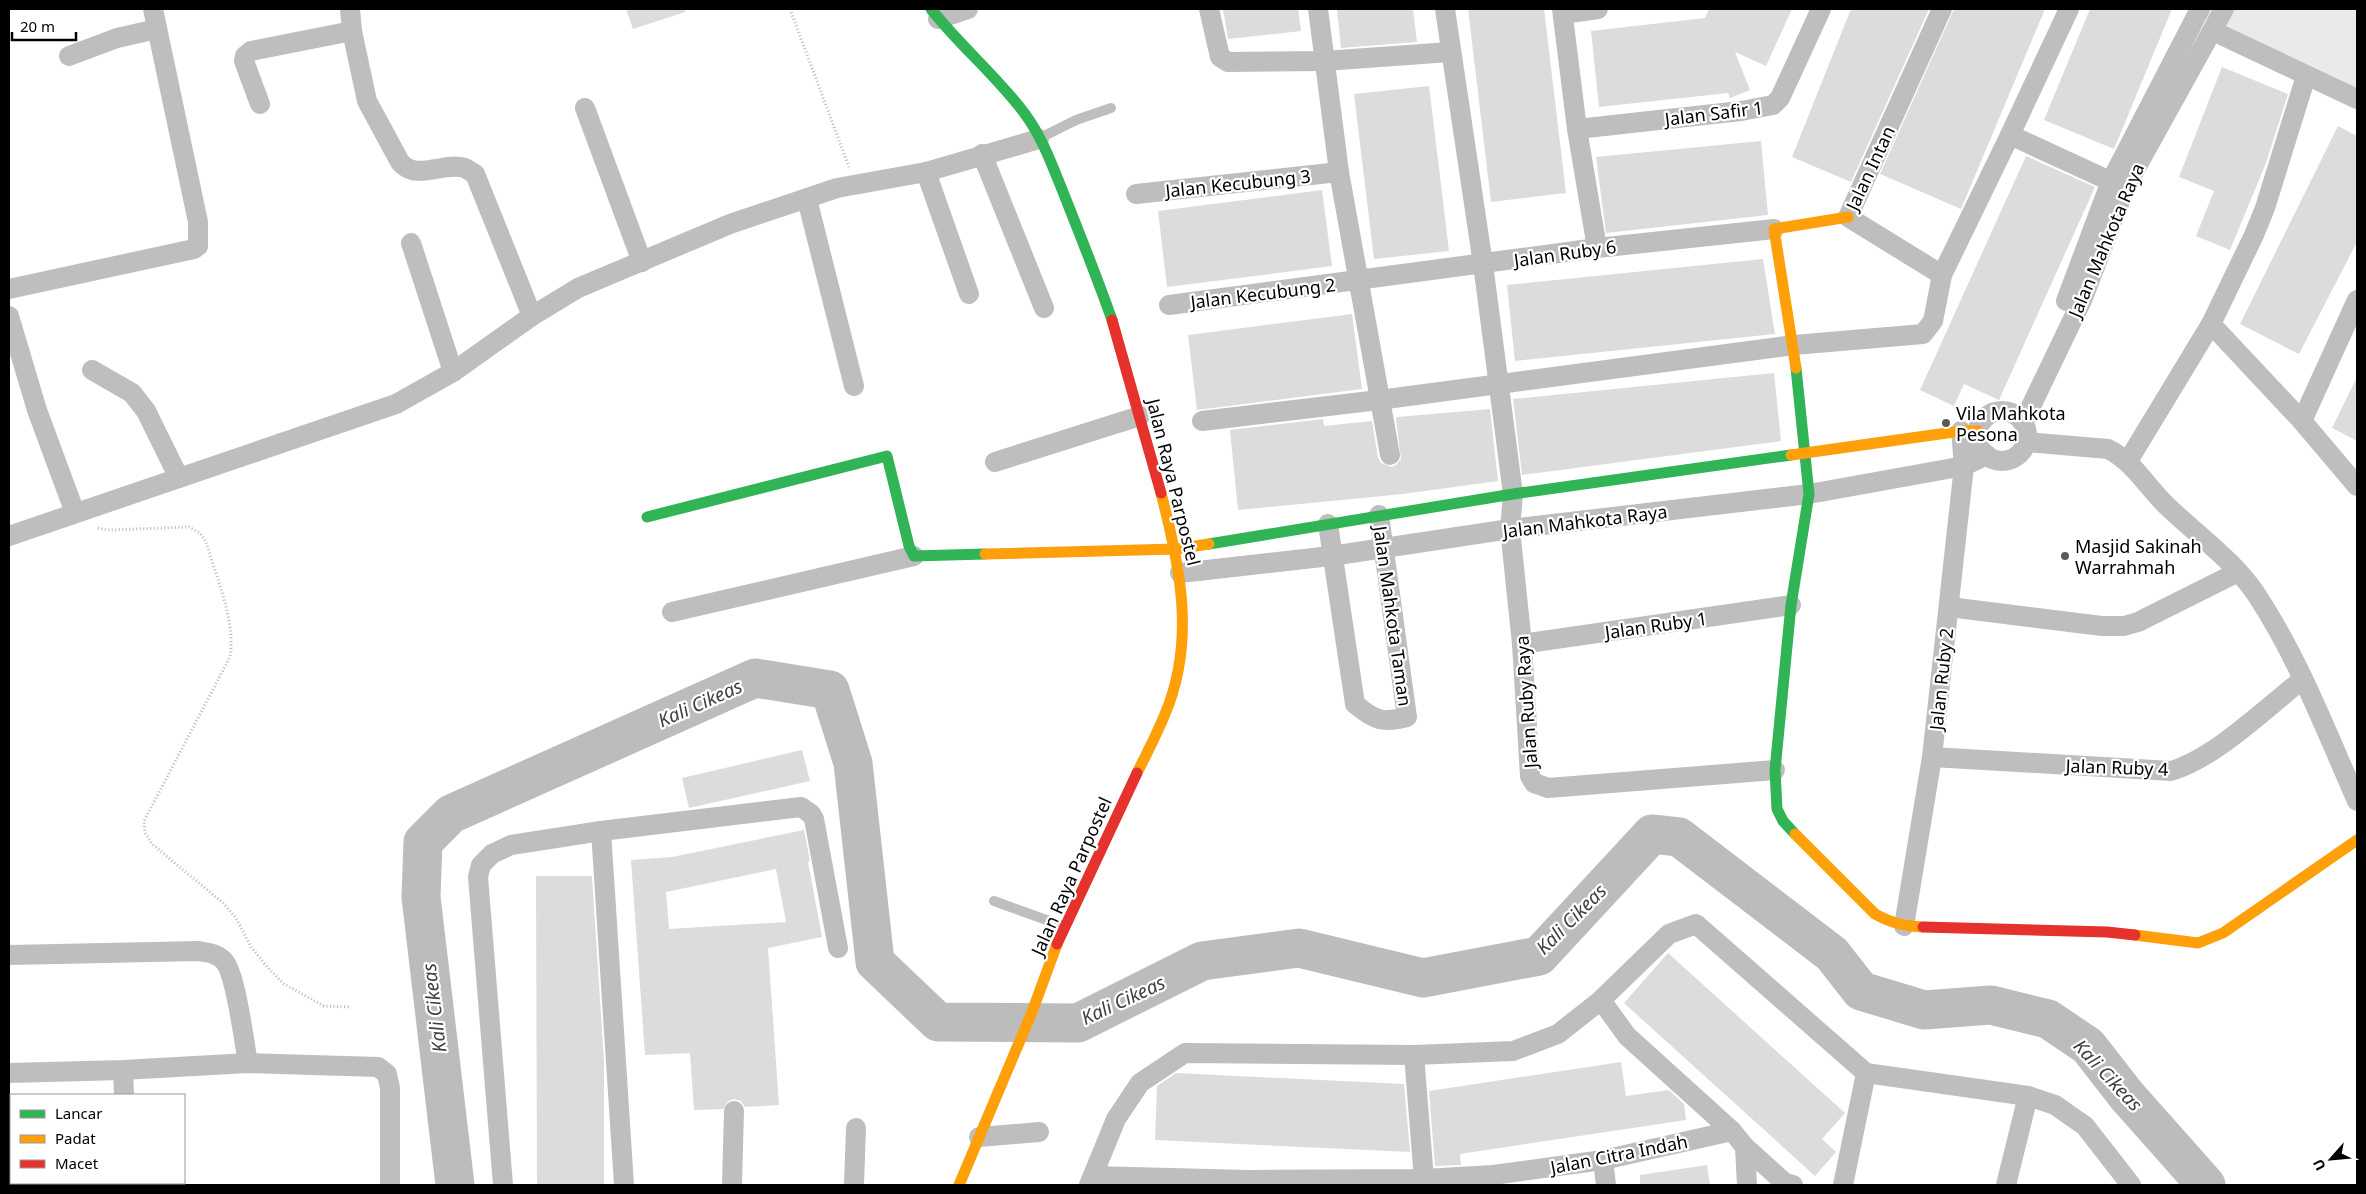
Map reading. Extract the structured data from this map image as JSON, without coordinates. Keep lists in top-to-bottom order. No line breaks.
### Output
{"streets":{"street":["Jalan Safir 1","Jalan Intan","Jalan Kecubung 3","Jalan Mahkota Raya","Jalan Ruby 6","Jalan Kecubung 2","Jalan Raya Parpostel","Jalan Mahkota Taman","Jalan Ruby 1","Jalan Ruby 2","Jalan Ruby Raya","Jalan Ruby 4","Jalan Citra Indah"]},"crossings":[["Jalan Intan","Jalan Ruby 6"],["Jalan Mahkota Raya","Jalan Raya Parpostel"],["Jalan Mahkota Raya","Jalan Mahkota Taman"],["Jalan Mahkota Raya","Jalan Ruby 2"],["Jalan Mahkota Raya","Jalan Ruby Raya"],["Jalan Ruby 6","Jalan Kecubung 2"],["Jalan Ruby 6","Jalan Ruby Raya"],["Jalan Ruby 1","Jalan Ruby Raya"],["Jalan Ruby 2","Jalan Ruby 4"]],"water":["Kali Cikeas"],"places":["Vila Mahkota Pesona","Masjid Sakinah Warrahmah"],"legend":["Lancar","Padat","Macet"],"scale_bar":"20 m","north":"bottom left"}
